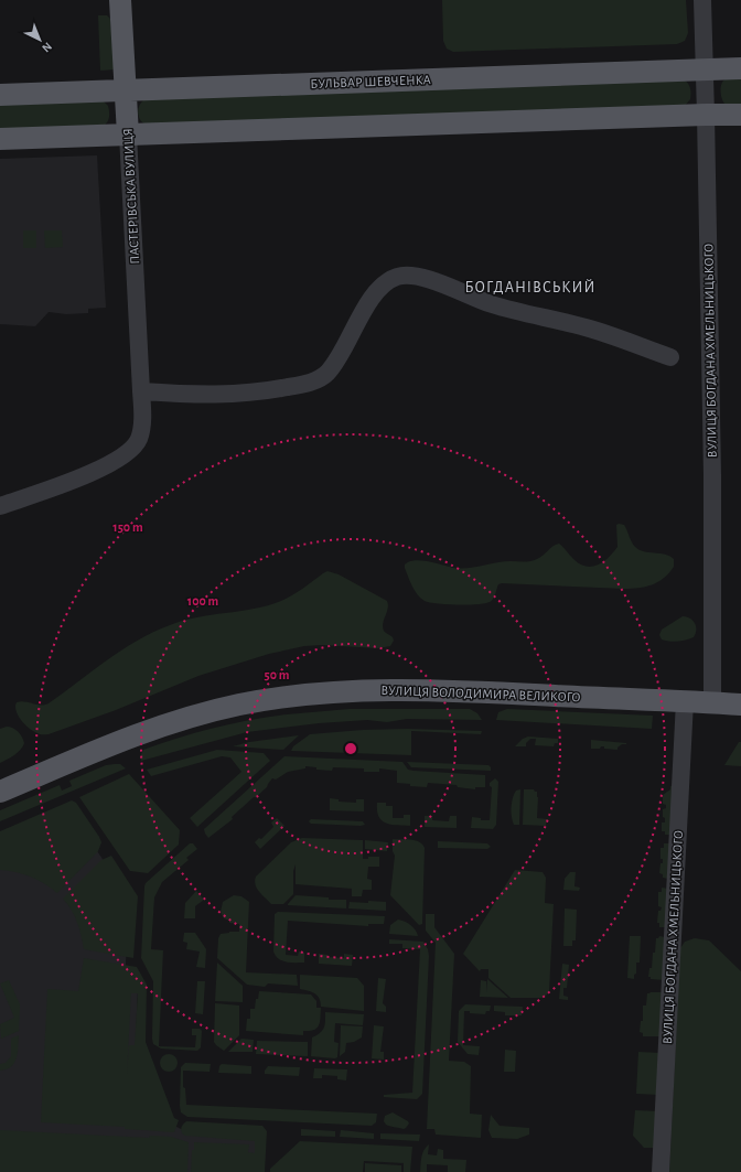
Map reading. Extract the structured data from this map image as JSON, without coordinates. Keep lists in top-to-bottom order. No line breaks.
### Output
{"streets":{"main road":["БУЛЬВАР ШЕВЧЕНКА","ПАСТЕРІВСЬКА ВУЛИЦЯ","ВУЛИЦЯ ВОЛОДИМИРА ВЕЛИКОГО"],"street":["ВУЛИЦЯ БОГДАНА ХМЕЛЬНИЦЬКОГО"]},"crossings":[["БУЛЬВАР ШЕВЧЕНКА","ПАСТЕРІВСЬКА ВУЛИЦЯ"],["БУЛЬВАР ШЕВЧЕНКА","ВУЛИЦЯ БОГДАНА ХМЕЛЬНИЦЬКОГО"],["ВУЛИЦЯ БОГДАНА ХМЕЛЬНИЦЬКОГО","ВУЛИЦЯ ВОЛОДИМИРА ВЕЛИКОГО"]],"districts":["БОГДАНІВСЬКИЙ"],"north":"bottom right","rings":["150 m","100 m","50 m"]}
